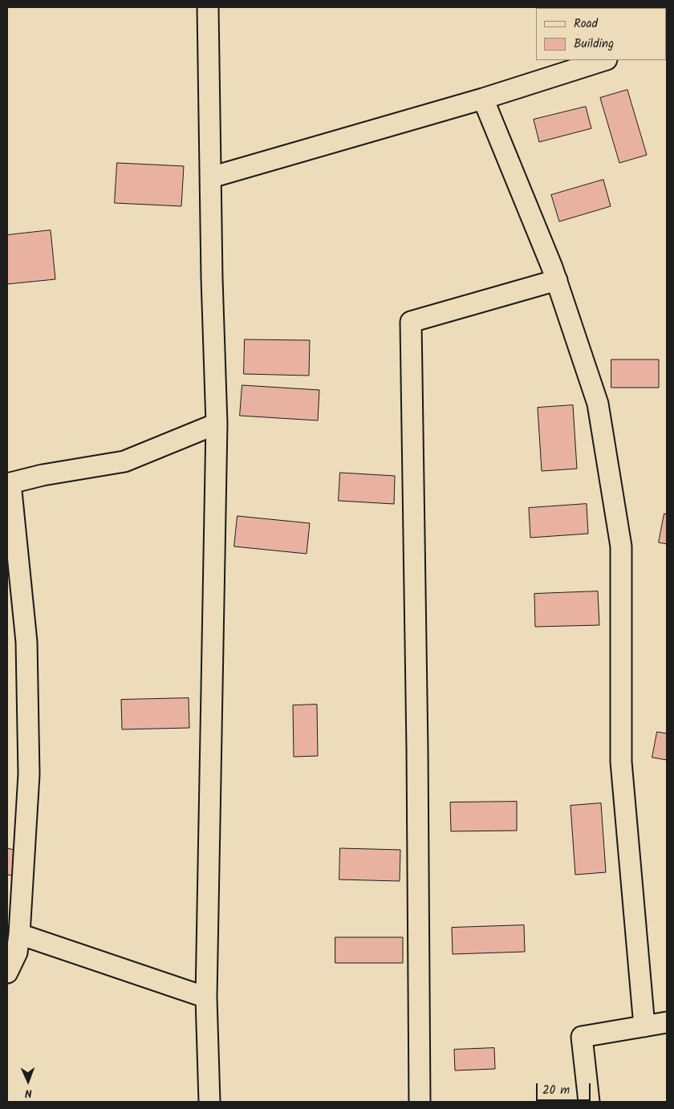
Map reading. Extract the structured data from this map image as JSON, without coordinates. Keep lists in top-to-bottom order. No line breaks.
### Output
{"legend":["Road","Building"],"scale_bar":"20 m","north":"bottom"}
